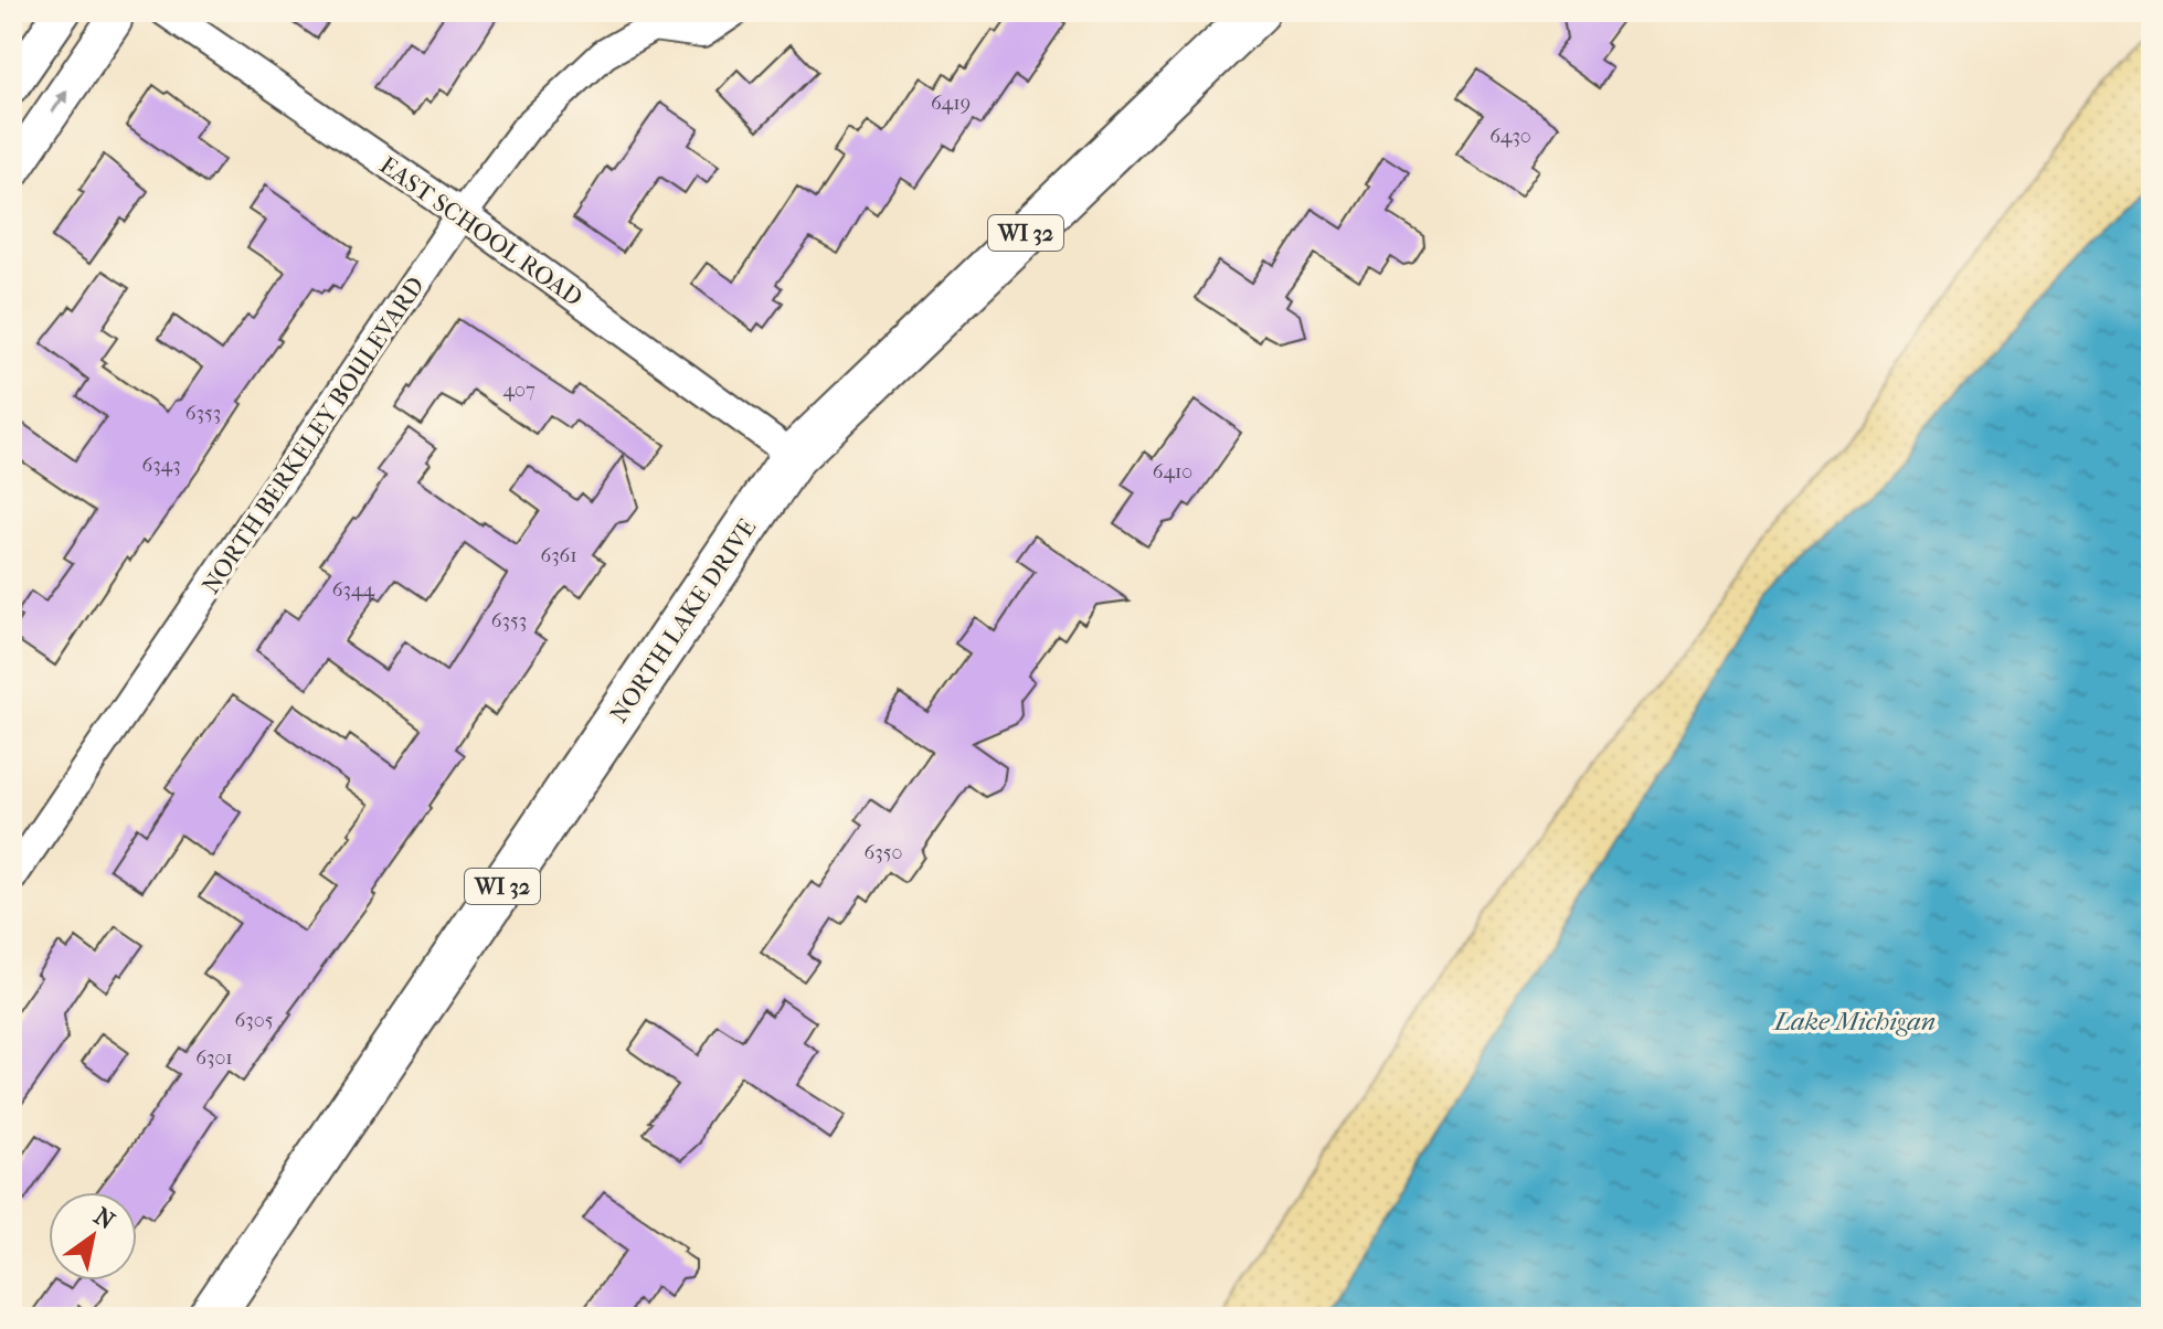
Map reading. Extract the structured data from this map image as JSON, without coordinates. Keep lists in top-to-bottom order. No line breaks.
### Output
{"streets":{"main road":["WI 32","NORTH LAKE DRIVE"],"street":["EAST SCHOOL ROAD","NORTH BERKELEY BOULEVARD"]},"crossings":[["EAST SCHOOL ROAD","NORTH BERKELEY BOULEVARD"],["EAST SCHOOL ROAD","NORTH LAKE DRIVE"]],"water":["Lake Michigan"],"house_numbers":["6419","6430","407","6353","6343","6410","6361","6344","6353","6350","6305","6301"],"north":"top right"}
